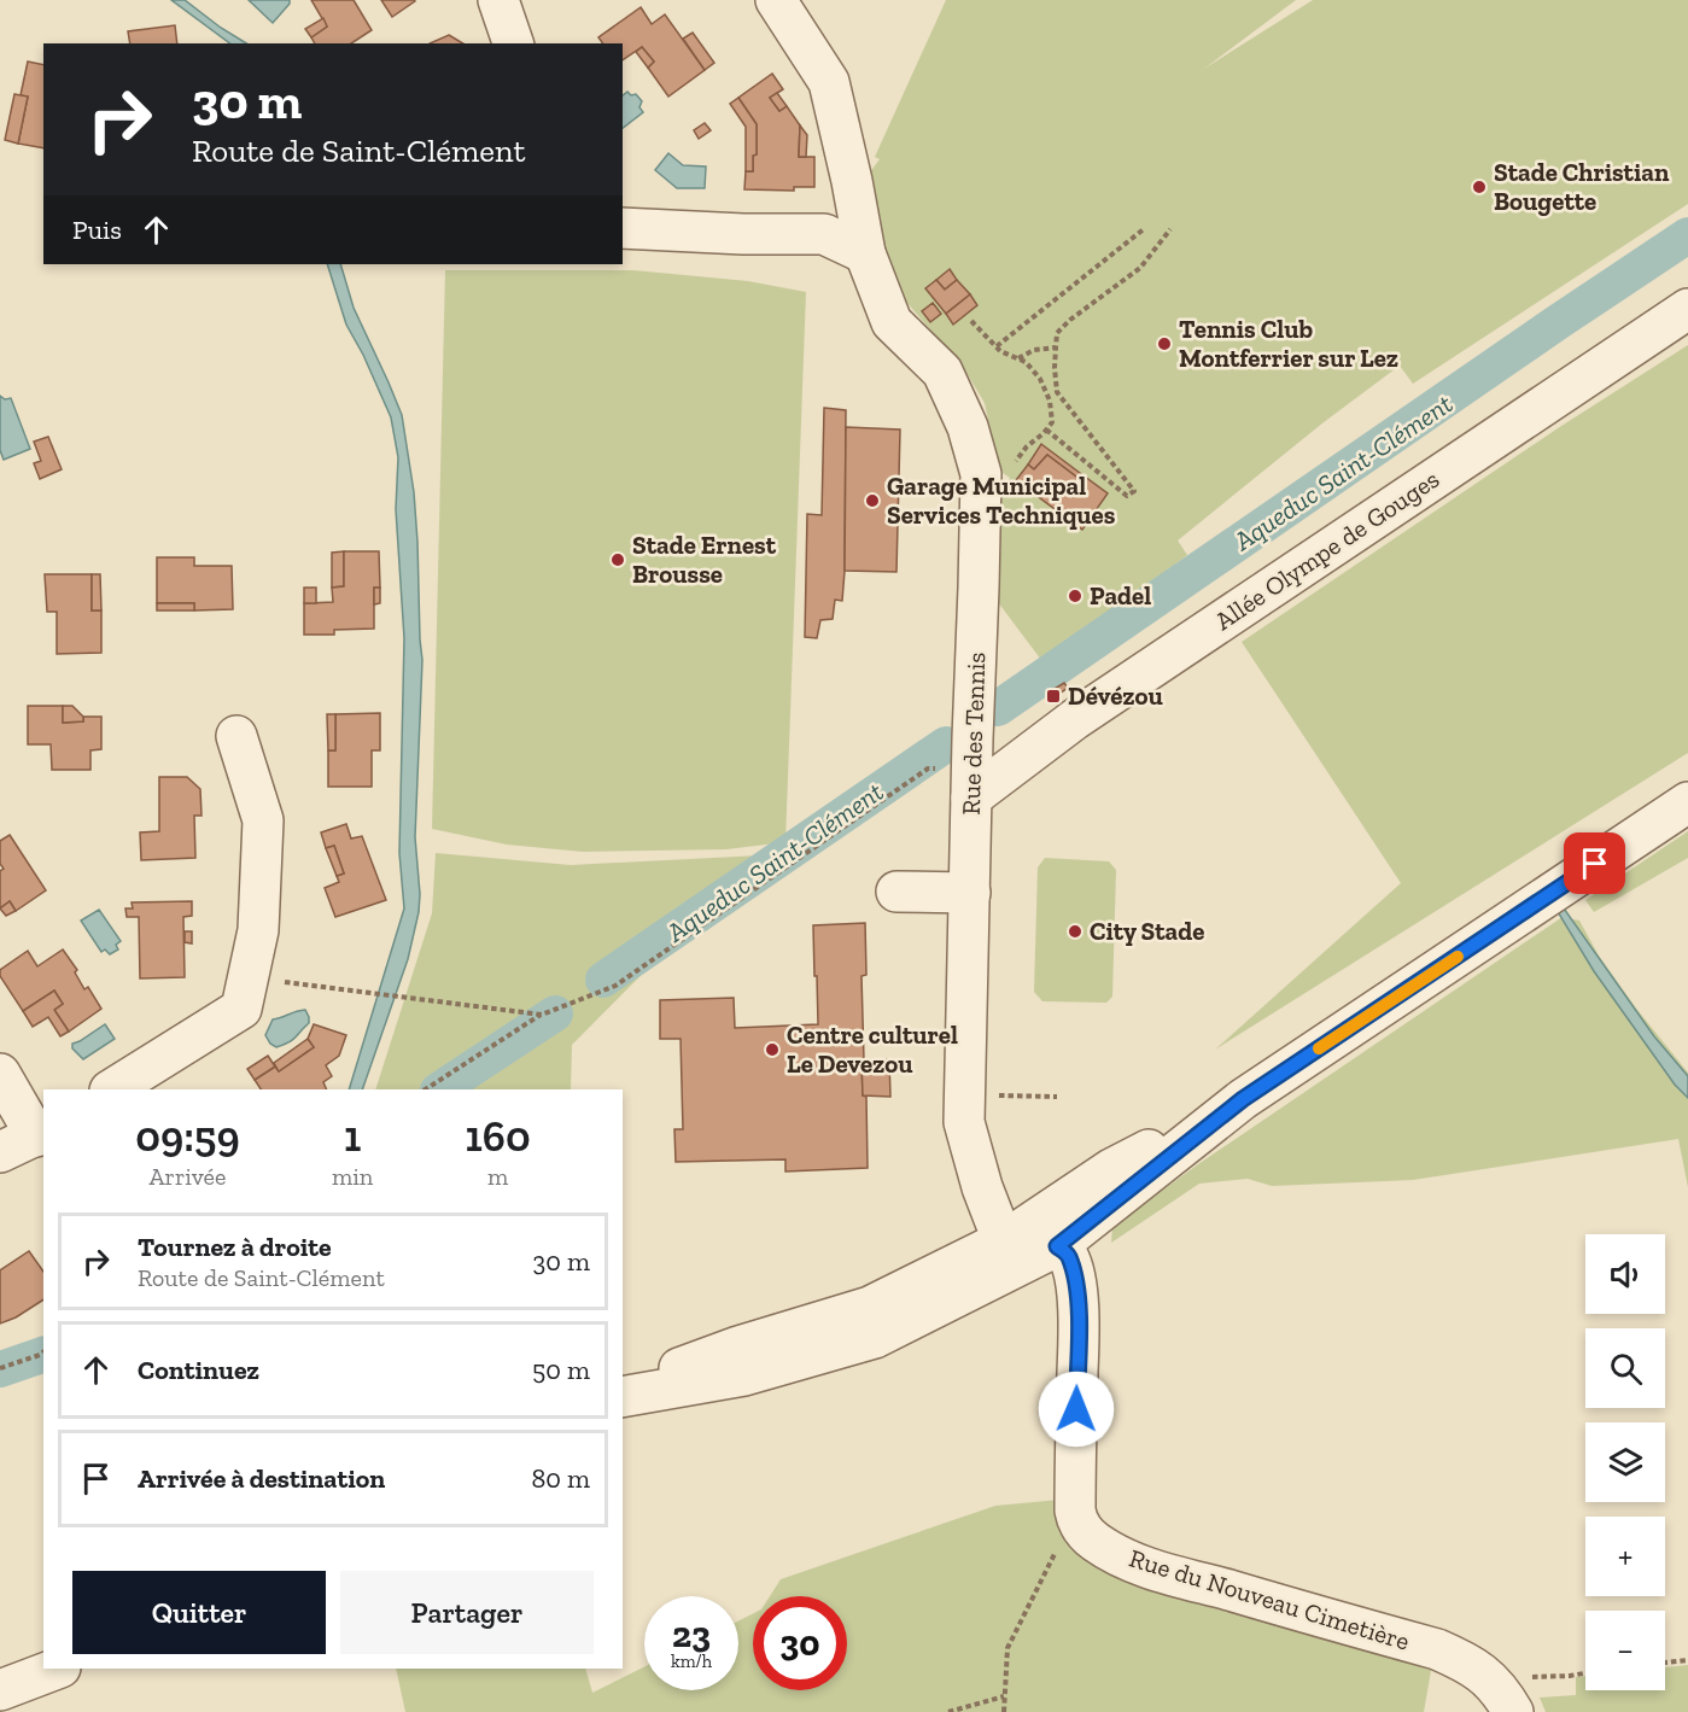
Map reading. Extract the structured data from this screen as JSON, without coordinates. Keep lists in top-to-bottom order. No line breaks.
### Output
{"streets":{"street":["Allée Olympe de Gouges","Rue des Tennis","Rue du Nouveau Cimetière"]},"crossings":[["Allée Olympe de Gouges","Rue des Tennis"]],"water":["Aqueduc Saint-Clément"],"places":{"other":["Stade Christian Bougette","Tennis Club Montferrier sur Lez","Garage Municipal Services Techniques","Stade Ernest Brousse","Padel","City Stade","Centre culturel Le Devezou"],"transit":["Dévézou"]},"page":{"turn":["30 m","Route de Saint-Clément"],"then":"Puis","eta":["09:59","Arrivée","1","min","160","m"],"list":[{"name":"Tournez à droite","note":"Route de Saint-Clément","value":"30 m"},{"name":"Continuez","value":"50 m"},{"name":"Arrivée à destination","value":"80 m"}],"map_buttons":["+","−"],"buttons":["Quitter","Partager"],"speed":"23 km/h","limit":"30"}}
